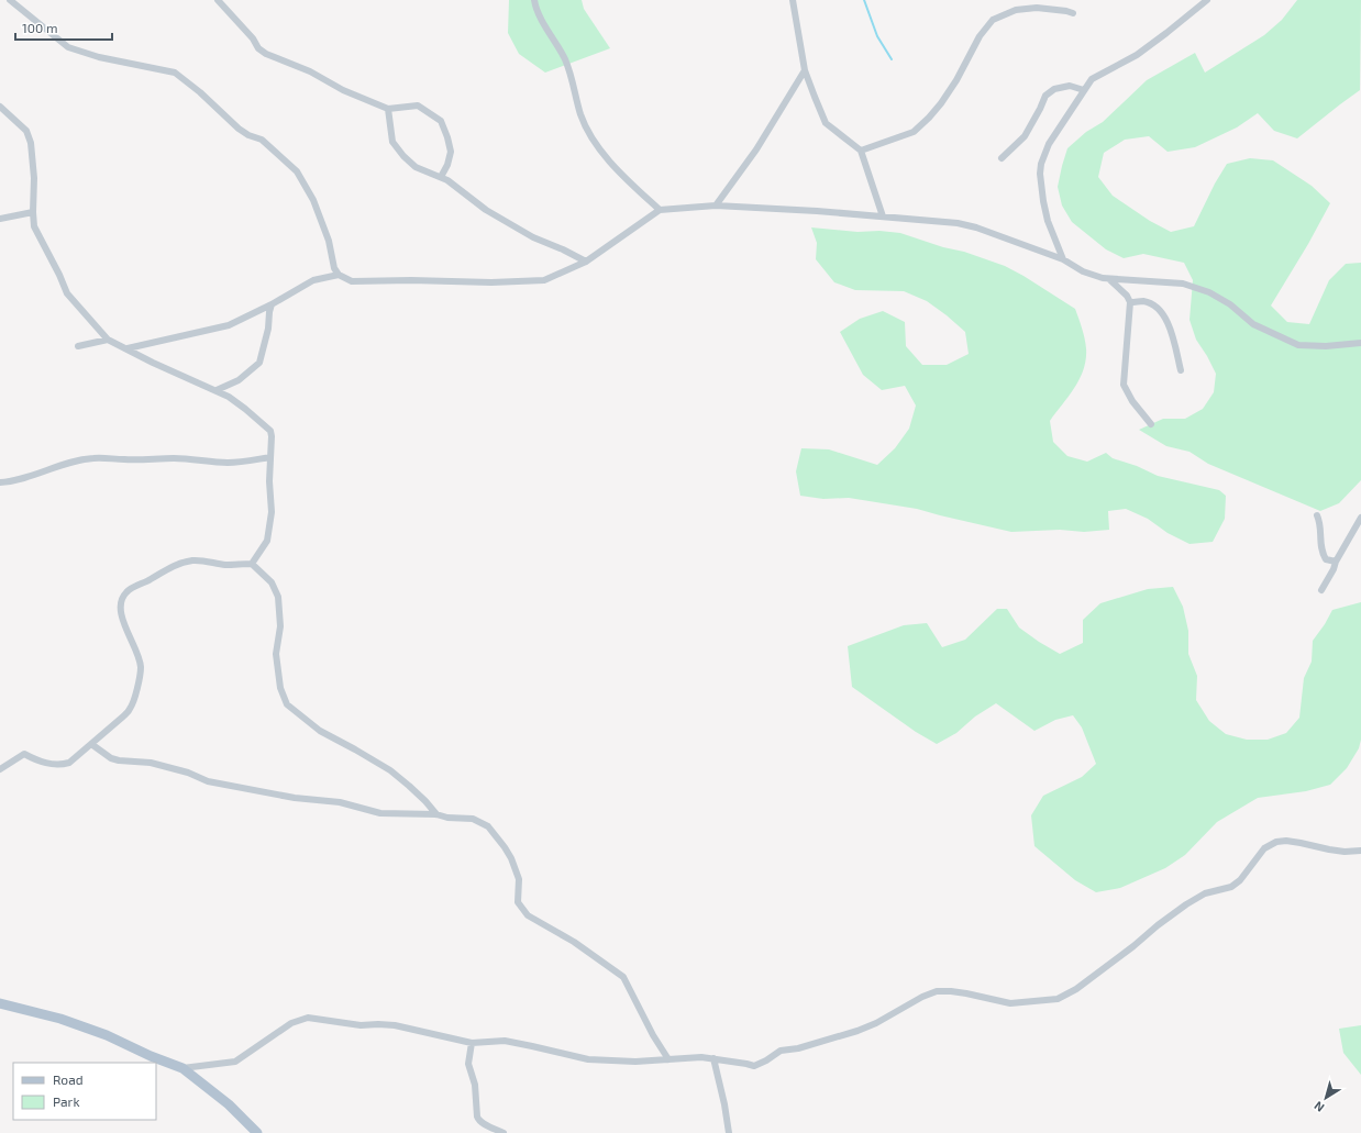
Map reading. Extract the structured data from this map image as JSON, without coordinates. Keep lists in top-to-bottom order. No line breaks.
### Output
{"legend":["Road","Park"],"scale_bar":"100 m","north":"bottom left"}
